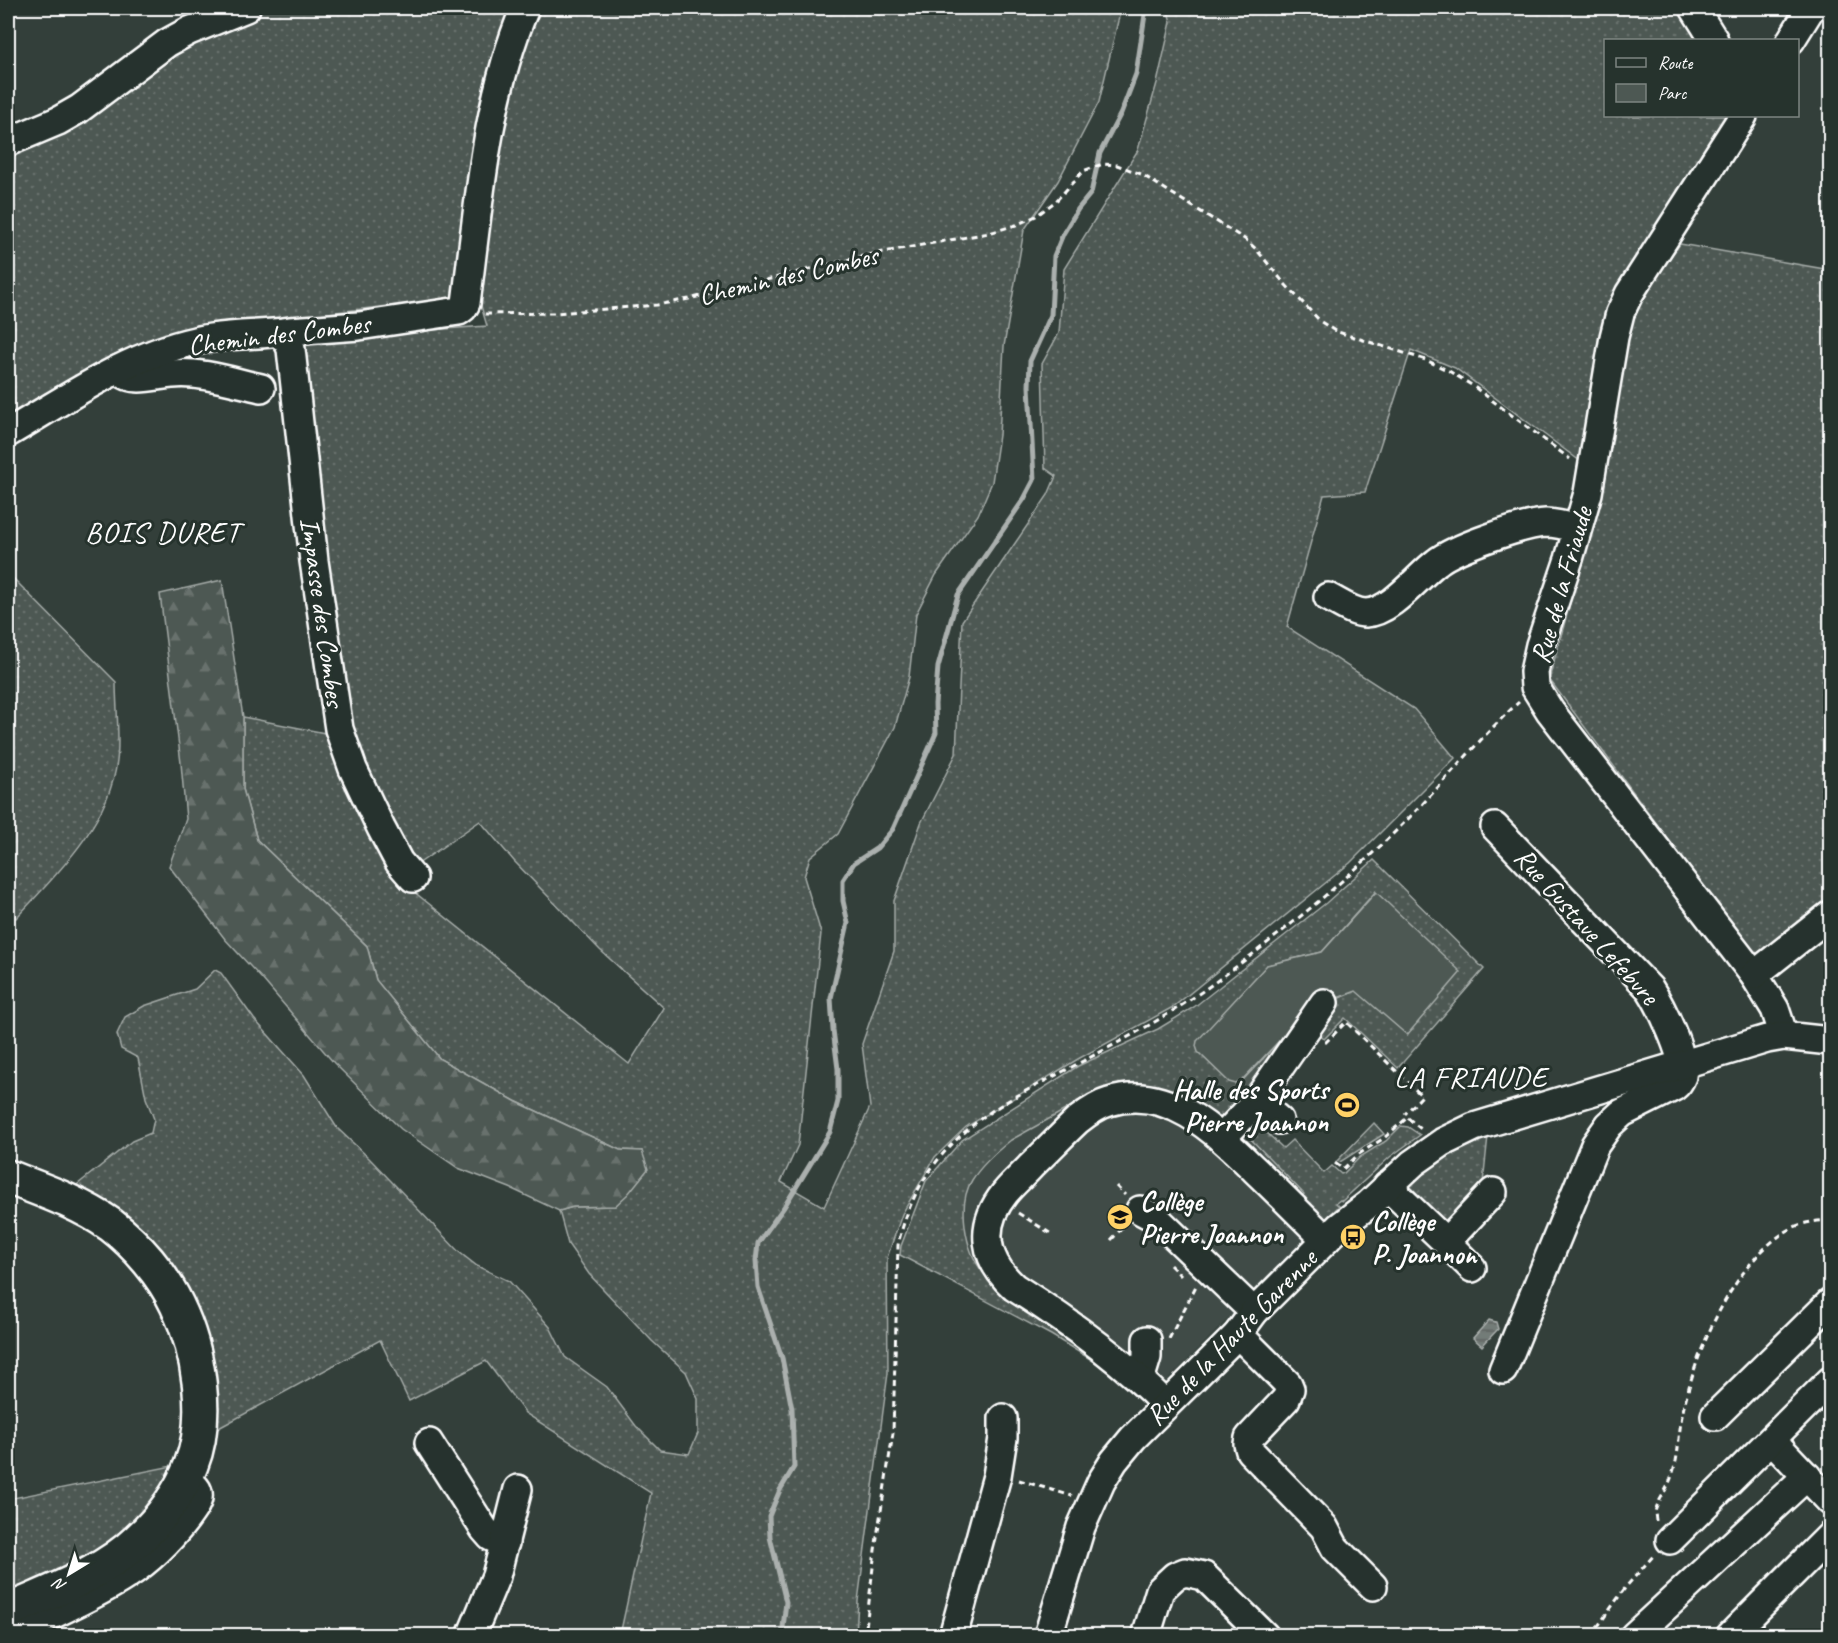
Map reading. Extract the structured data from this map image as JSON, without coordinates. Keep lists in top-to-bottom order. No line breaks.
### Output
{"streets":{"street":["Chemin des Combes","Rue de la Friaude","Impasse des Combes","Rue Gustave Lefebvre","Rue de la Haute Garenne"]},"crossings":[["Chemin des Combes","Rue de la Friaude"],["Chemin des Combes","Impasse des Combes"],["Rue de la Friaude","Rue de la Haute Garenne"],["Rue Gustave Lefebvre","Rue de la Haute Garenne"]],"districts":["BOIS DURET","LA FRIAUDE"],"places":{"sports":["Halle des Sports Pierre Joannon"],"school or university":["Collège Pierre Joannon"],"bus stop":["Collège P. Joannon"]},"legend":["Route","Parc"],"north":"bottom left"}
